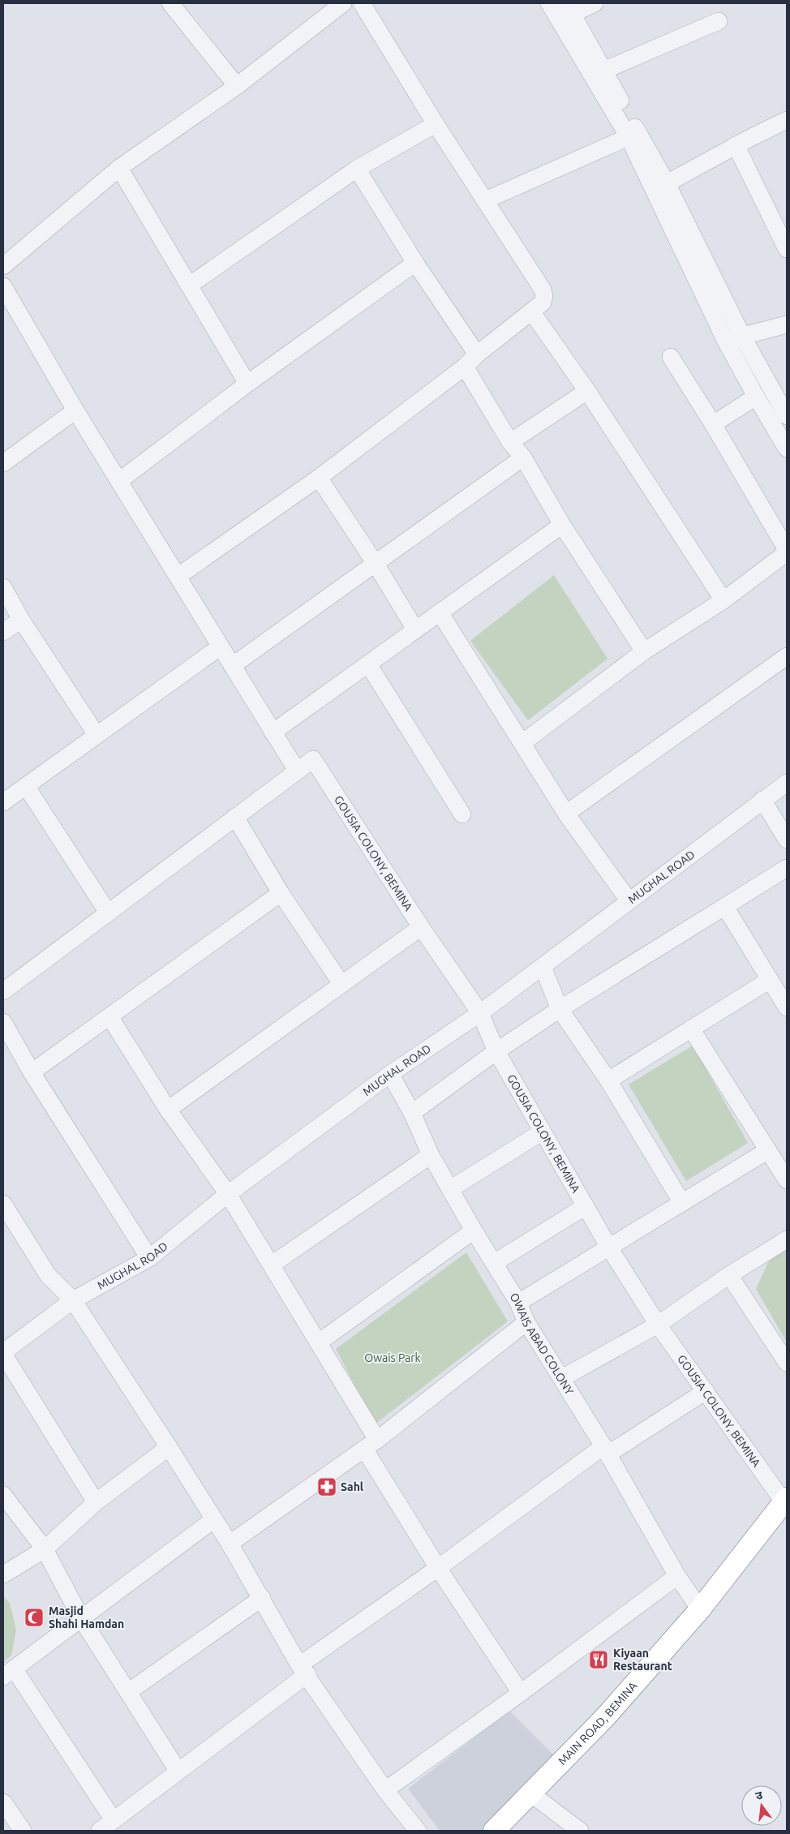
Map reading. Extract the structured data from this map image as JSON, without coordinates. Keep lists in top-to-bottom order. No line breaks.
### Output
{"streets":{"main road":["MAIN ROAD, BEMINA"],"street":["GOUSIA COLONY, BEMINA","MUGHAL ROAD","OWAIS ABAD COLONY"]},"crossings":[["GOUSIA COLONY, BEMINA","MUGHAL ROAD"],["GOUSIA COLONY, BEMINA","MAIN ROAD, BEMINA"],["MUGHAL ROAD","OWAIS ABAD COLONY"],["OWAIS ABAD COLONY","MAIN ROAD, BEMINA"]],"parks":["Owais Park"],"places":{"pharmacy":["Sahl"],"mosque":["Masjid Shahi Hamdan"],"restaurant":["Kiyaan Restaurant"]},"north":"top"}
